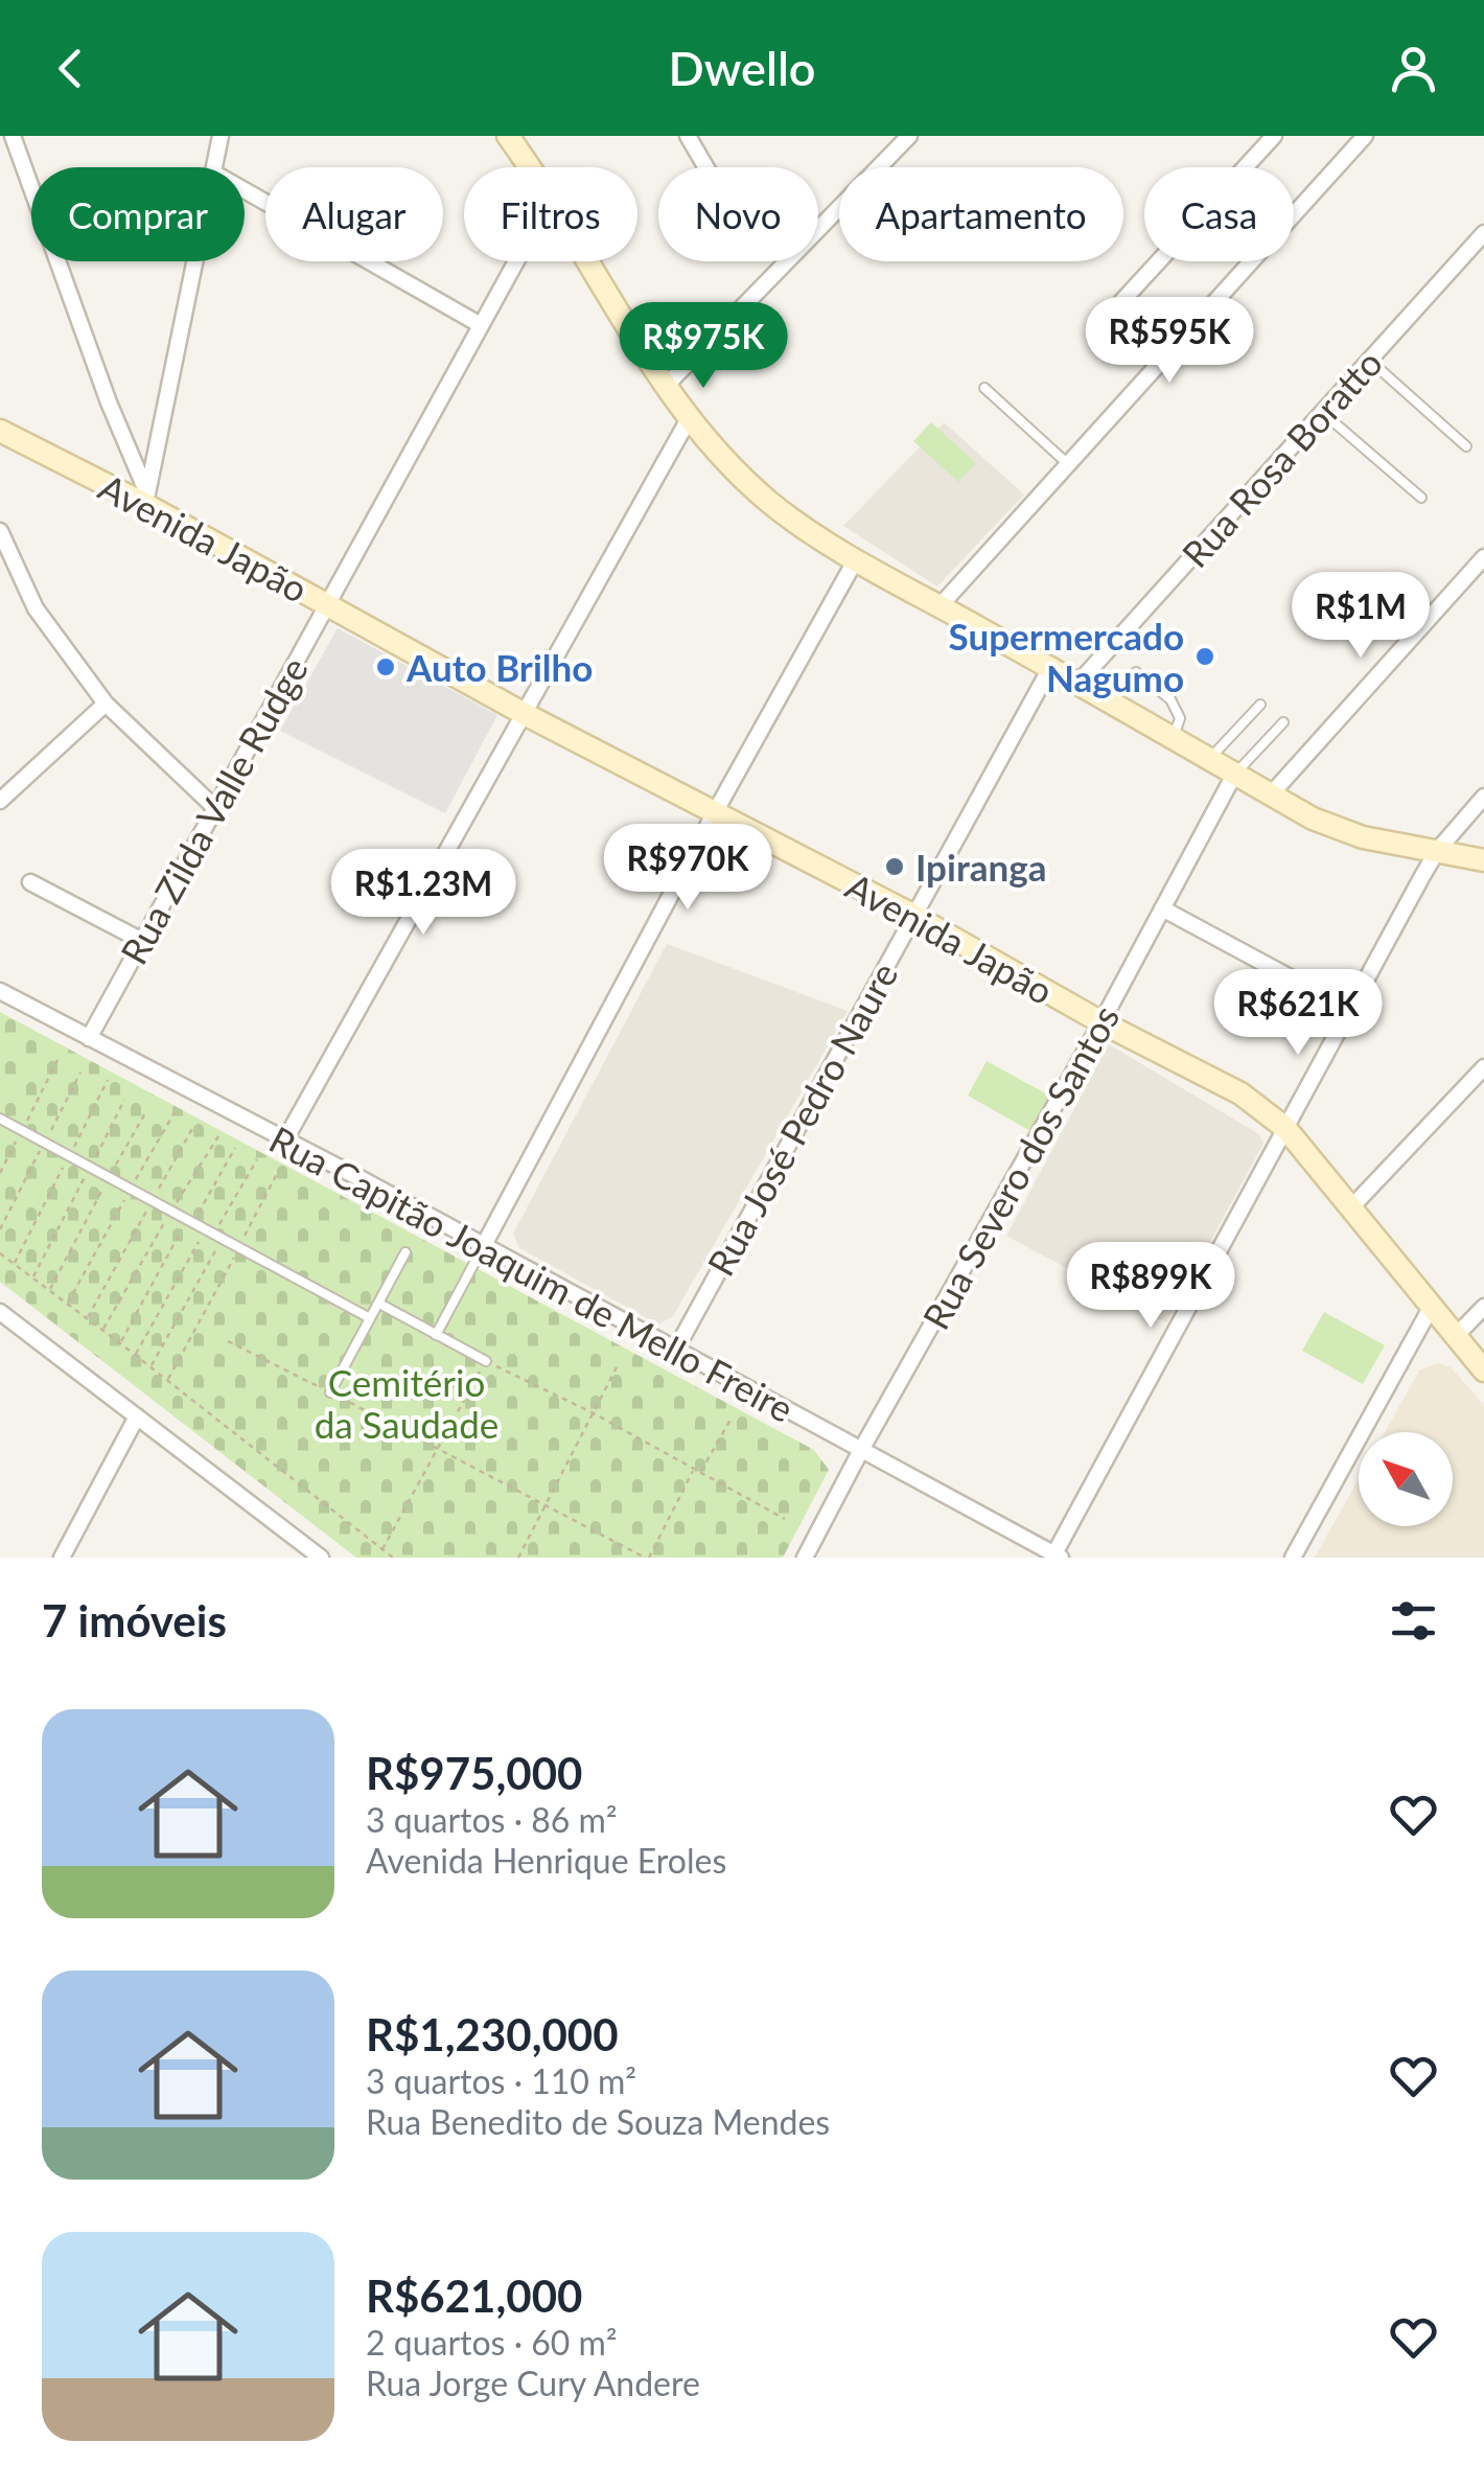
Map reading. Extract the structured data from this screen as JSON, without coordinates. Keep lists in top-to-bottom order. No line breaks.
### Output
{"streets":{"main road":["Avenida Japão"],"street":["Rua Rosa Boratto","Rua Zilda Valle Rudge","Rua José Pedro Naure","Rua Severo dos Santos","Rua Capitão Joaquim de Mello Freire"]},"crossings":[["Avenida Japão","Rua Zilda Valle Rudge"],["Avenida Japão","Rua José Pedro Naure"],["Avenida Japão","Rua Severo dos Santos"],["Rua Zilda Valle Rudge","Rua Capitão Joaquim de Mello Freire"],["Rua José Pedro Naure","Rua Capitão Joaquim de Mello Freire"],["Rua Severo dos Santos","Rua Capitão Joaquim de Mello Freire"]],"parks":["Cemitério da Saudade"],"places":["Supermercado Nagumo","Auto Brilho","Ipiranga"],"north":"top left","page":{"header":"Dwello","chip":["Comprar","Alugar","Filtros","Novo","Apartamento","Casa"],"price":["R$595K","R$975K","R$1M","R$970K","R$1.23M","R$621K","R$899K"],"heading":"7 imóveis","list":[{"name":"R$975,000","note":"3 quartos · 86 m² · Avenida Henrique Eroles"},{"name":"R$1,230,000","note":"3 quartos · 110 m² · Rua Benedito de Souza Mendes"},{"name":"R$621,000","note":"2 quartos · 60 m² · Rua Jorge Cury Andere"}]}}
